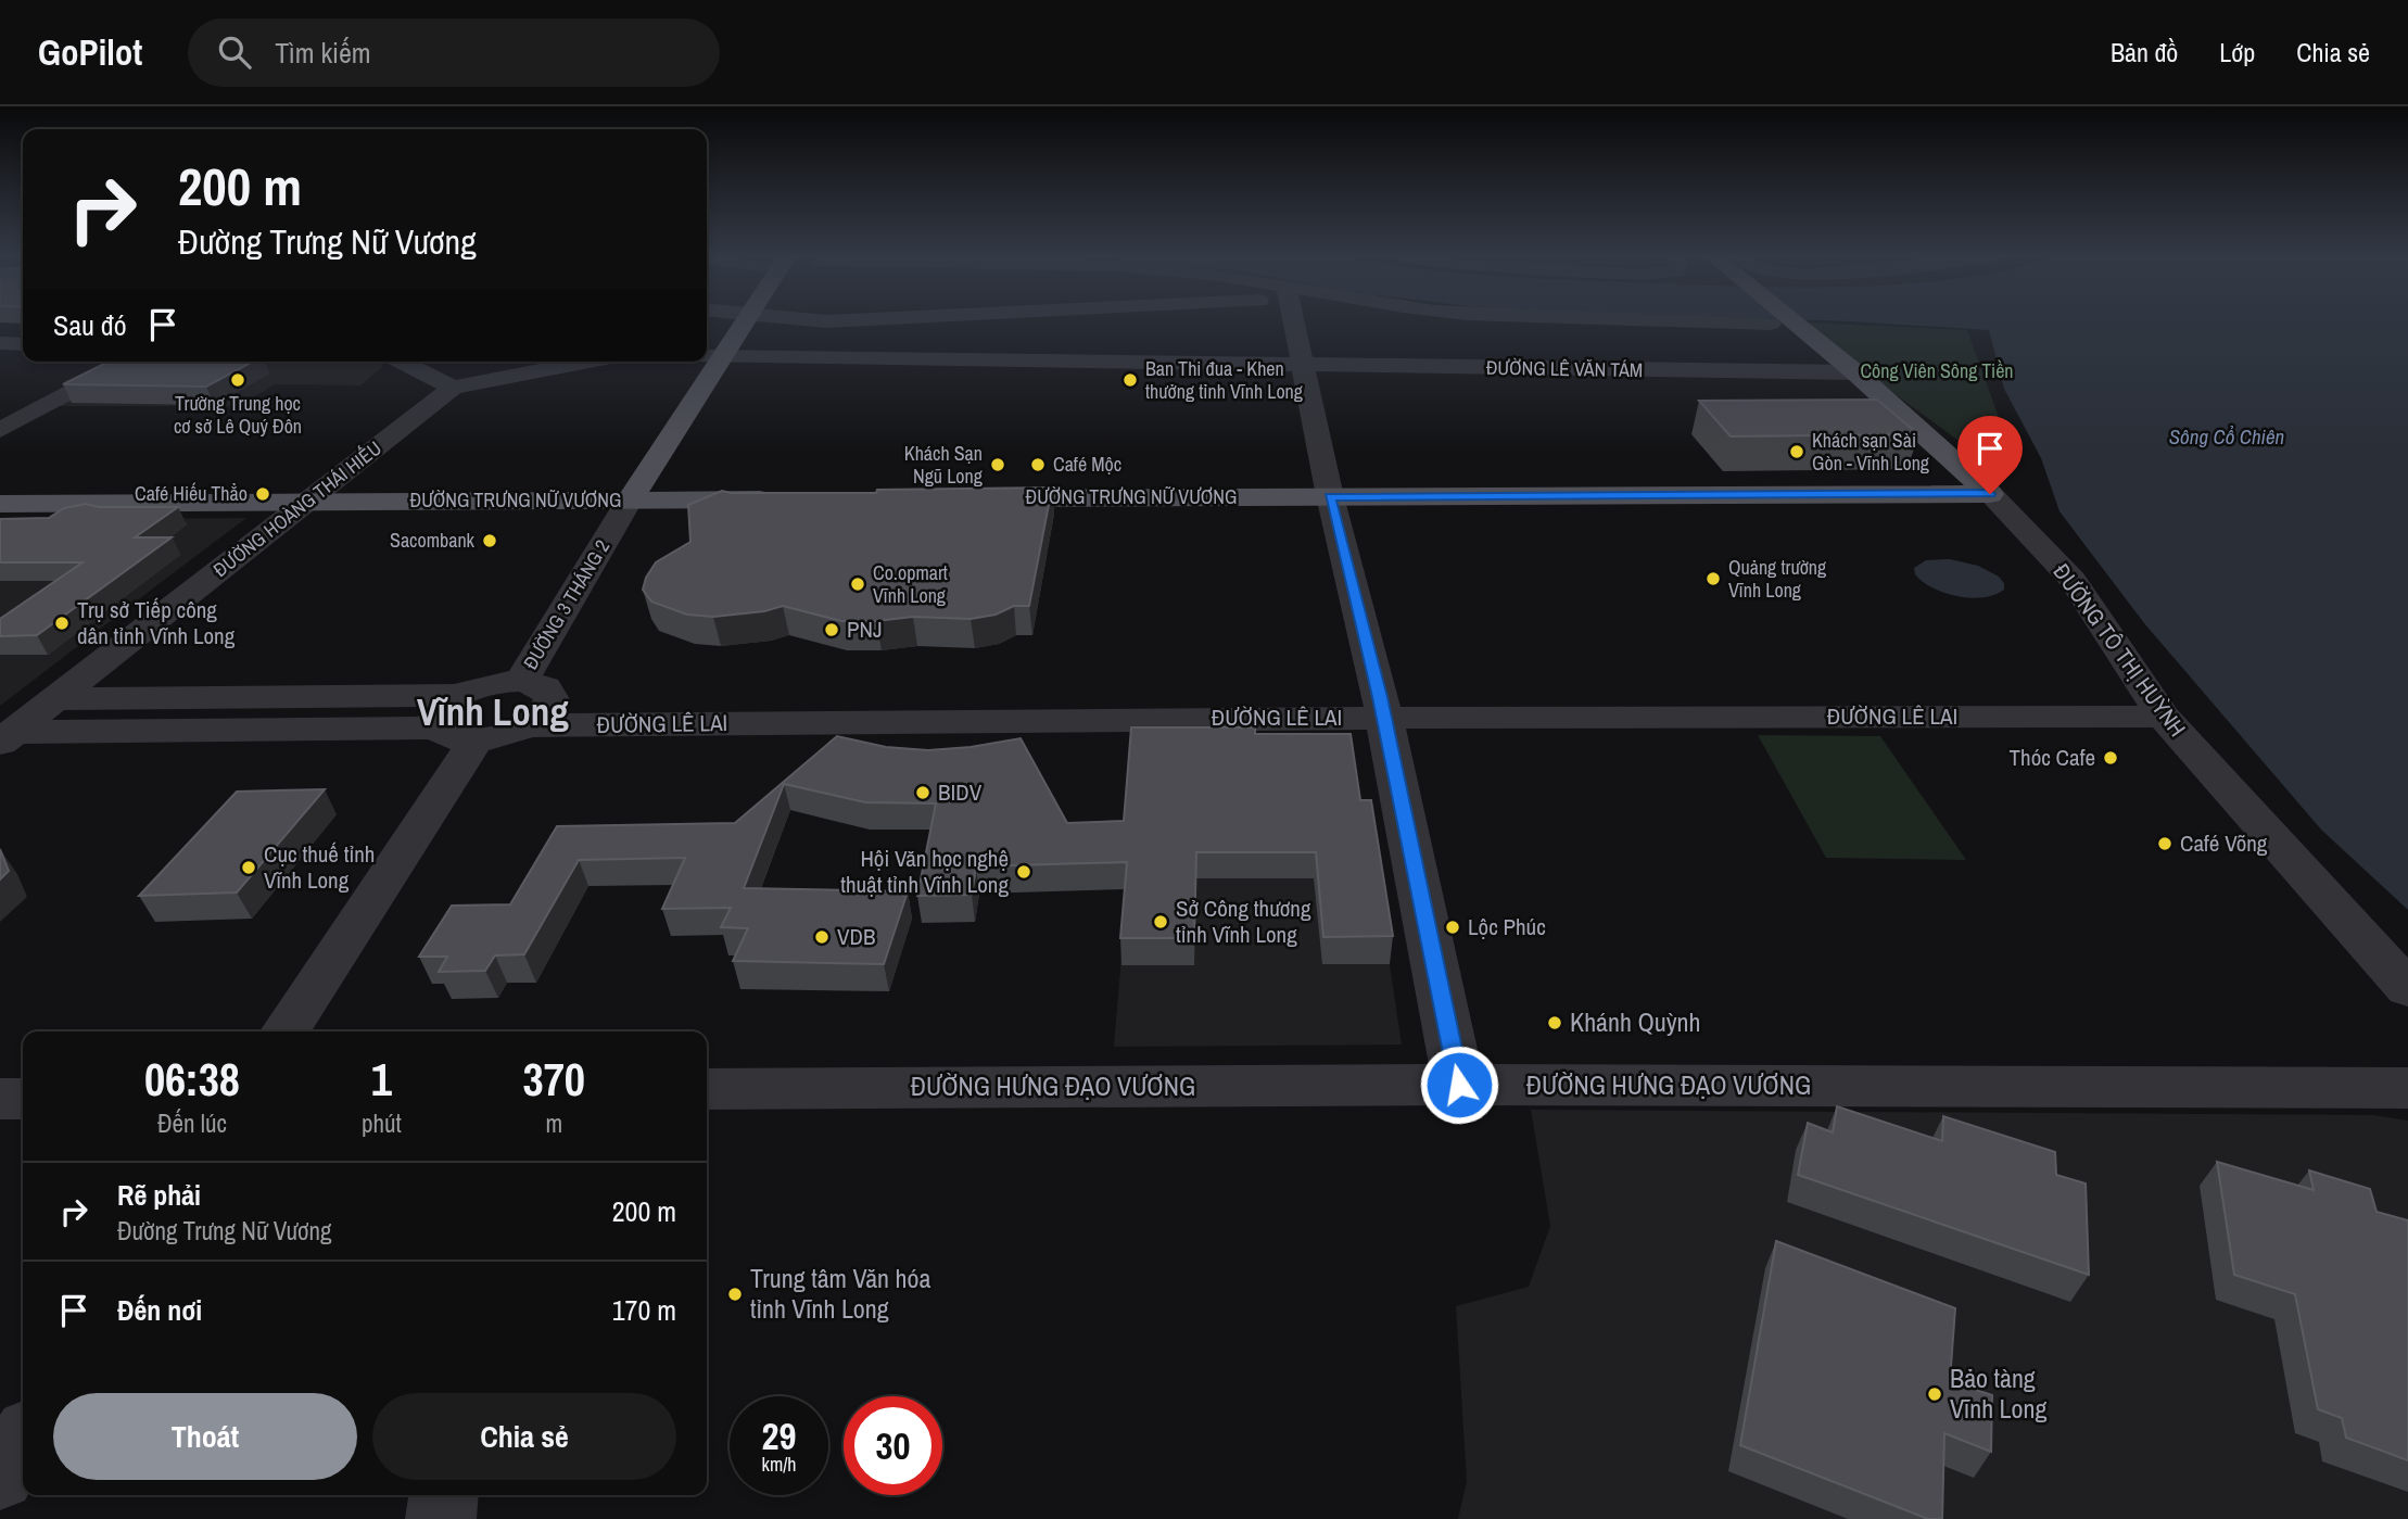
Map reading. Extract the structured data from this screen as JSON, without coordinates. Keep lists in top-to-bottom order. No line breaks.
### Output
{"streets":{"main road":["ĐƯỜNG TRƯNG NỮ VƯƠNG","ĐƯỜNG 3 THÁNG 2","ĐƯỜNG TÔ THỊ HUỲNH"],"street":["ĐƯỜNG LÊ VĂN TÁM","ĐƯỜNG HOÀNG THÁI HIẾU","ĐƯỜNG LÊ LAI","ĐƯỜNG HƯNG ĐẠO VƯƠNG"]},"crossings":[["ĐƯỜNG LÊ VĂN TÁM","ĐƯỜNG 3 THÁNG 2"],["ĐƯỜNG LÊ VĂN TÁM","ĐƯỜNG TÔ THỊ HUỲNH"],["ĐƯỜNG TRƯNG NỮ VƯƠNG","ĐƯỜNG HOÀNG THÁI HIẾU"],["ĐƯỜNG TRƯNG NỮ VƯƠNG","ĐƯỜNG 3 THÁNG 2"],["ĐƯỜNG TRƯNG NỮ VƯƠNG","ĐƯỜNG TÔ THỊ HUỲNH"],["ĐƯỜNG TÔ THỊ HUỲNH","ĐƯỜNG LÊ LAI"]],"districts":["Vĩnh Long"],"water":["Sông Cổ Chiên"],"parks":["Công Viên Sông Tiền"],"places":["Trường Trung học cơ sở Lê Quý Đôn","Ban Thi đua - Khen thưởng tỉnh Vĩnh Long","Khách sạn Sài Gòn - Vĩnh Long","Khách Sạn Ngũ Long","Café Mộc","Café Hiếu Thẳo","Sacombank","Quảng trường Vĩnh Long","Co.opmart Vĩnh Long","Trụ sở Tiếp công dân tỉnh Vĩnh Long","PNJ","Thóc Cafe","BIDV","Café Võng","Cục thuế tỉnh Vĩnh Long","Hội Văn học nghệ thuật tỉnh Vĩnh Long","Sở Công thương tỉnh Vĩnh Long","Lộc Phúc","VDB","Khánh Quỳnh","Trung tâm Văn hóa tỉnh Vĩnh Long","Bảo tàng Vĩnh Long"],"page":{"header":"GoPilot","search":"Tìm kiếm","nav":["Bản đồ","Lớp","Chia sẻ"],"turn":["200 m","Đường Trưng Nữ Vương"],"then":"Sau đó","eta":["06:38","Đến lúc","1","phút","370","m"],"list":[{"name":"Rẽ phải","note":"Đường Trưng Nữ Vương","value":"200 m"},{"name":"Đến nơi","value":"170 m"}],"buttons":["Thoát","Chia sẻ"],"speed":"29 km/h","limit":"30"}}
